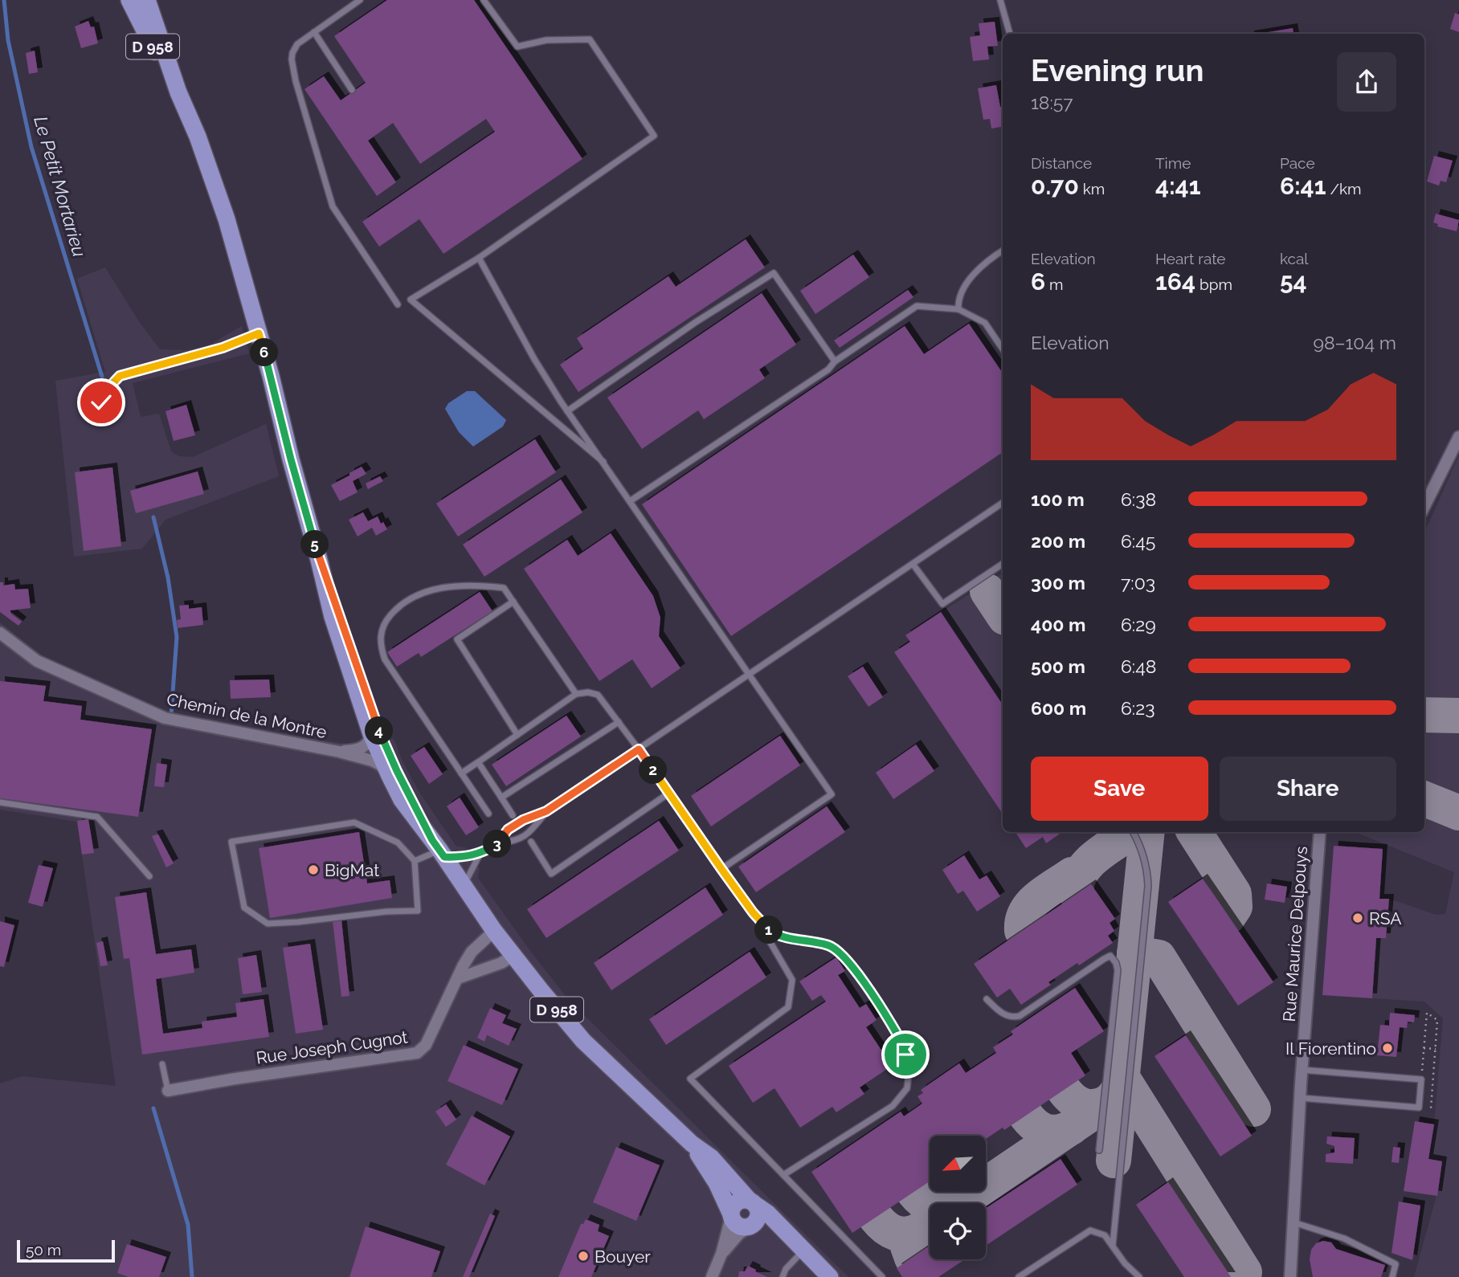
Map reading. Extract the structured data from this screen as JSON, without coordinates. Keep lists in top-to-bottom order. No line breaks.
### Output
{"streets":{"main road":["D 958"],"street":["Chemin de la Montre","Rue Maurice Delpouys","Rue Joseph Cugnot"]},"crossings":[["D 958","Chemin de la Montre"],["D 958","Rue Joseph Cugnot"]],"water":["Le Petit Mortarieu"],"places":["BigMat","RSA","Il Fiorentino","Bouyer"],"scale_bar":"50 m","north":"bottom left","page":{"heading":["Evening run","18:57"],"stats":[["Distance","0.70 km"],["Time","4:41"],["Pace","6:41 /km"],["Elevation","6 m"],["Heart rate","164 bpm"],["kcal","54"]],"chart":["Elevation","98–104 m"],"pins":["6","5","4","2","3","1"],"list":[{"name":"100 m","note":"6:38"},{"name":"200 m","note":"6:45"},{"name":"300 m","note":"7:03"},{"name":"400 m","note":"6:29"},{"name":"500 m","note":"6:48"},{"name":"600 m","note":"6:23"}],"buttons":["Save","Share"],"scale":"50 m"}}
